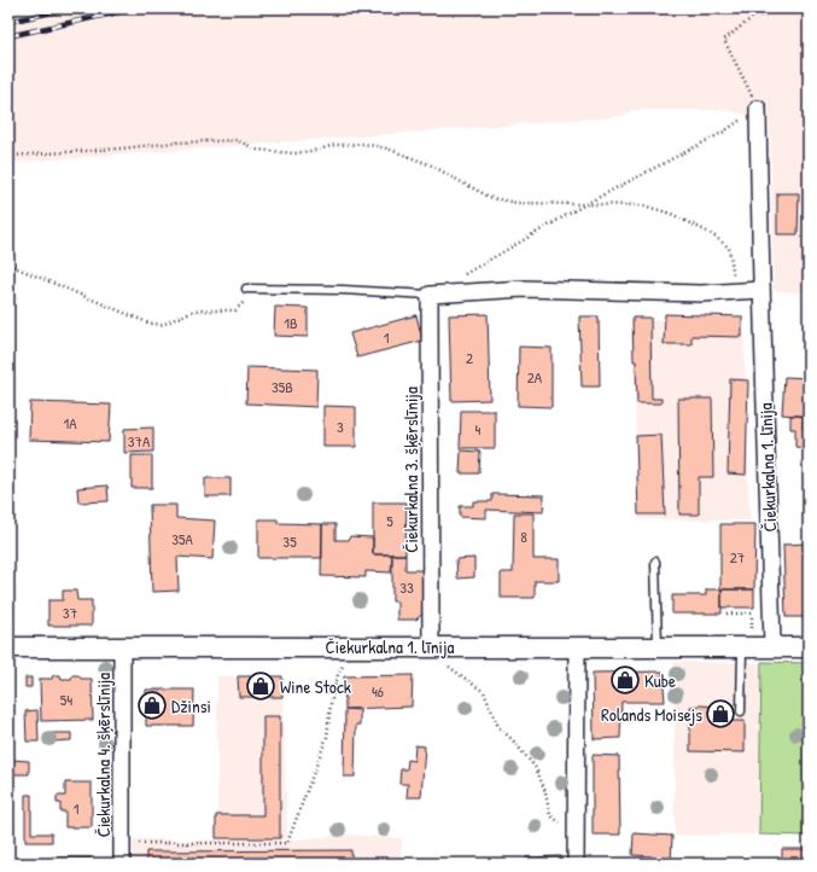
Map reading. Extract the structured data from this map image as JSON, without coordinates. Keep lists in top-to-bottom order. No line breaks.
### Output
{"streets":{"street":["Čiekurkalna 1. līnija","Čiekurkalna 3. šķērslīnija","Čiekurkalna 4. šķērslīnija"]},"crossings":[["Čiekurkalna 1. līnija","Čiekurkalna 3. šķērslīnija"],["Čiekurkalna 1. līnija","Čiekurkalna 4. šķērslīnija"]],"places":{"shop":["Kube","Wine Stock","Džinsi","Rolands Moisejs"]},"house_numbers":["1B","1","2","2A","35B","1A","3","4","37A","5","8","35A","35","27","33","37","46","54","1"]}
